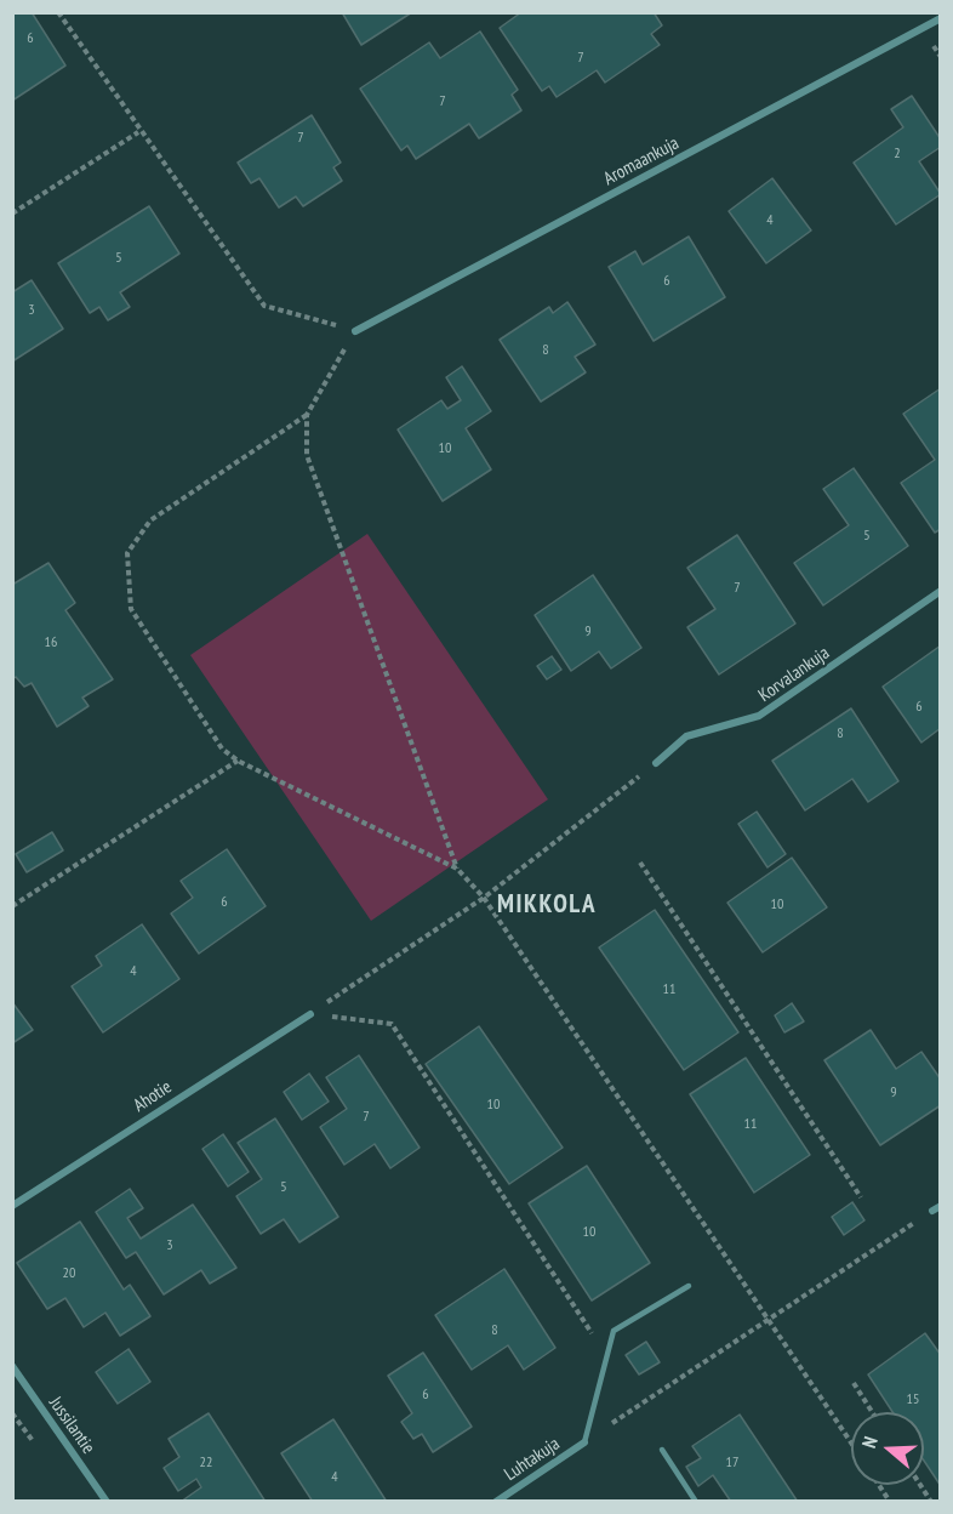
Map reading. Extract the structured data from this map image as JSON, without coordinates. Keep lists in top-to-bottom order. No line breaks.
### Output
{"streets":{"street":["Aromaankuja","Korvalankuja","Ahotie","Jussilantie","Luhtakuja"]},"districts":["MIKKOLA"],"house_numbers":["6","7","7","7","2","4","5","6","3","8","10","5","7","9","16","6","8","6","10","4","11","9","10","7","11","5","10","3","20","8","6","15","22","17","4"],"north":"left"}
